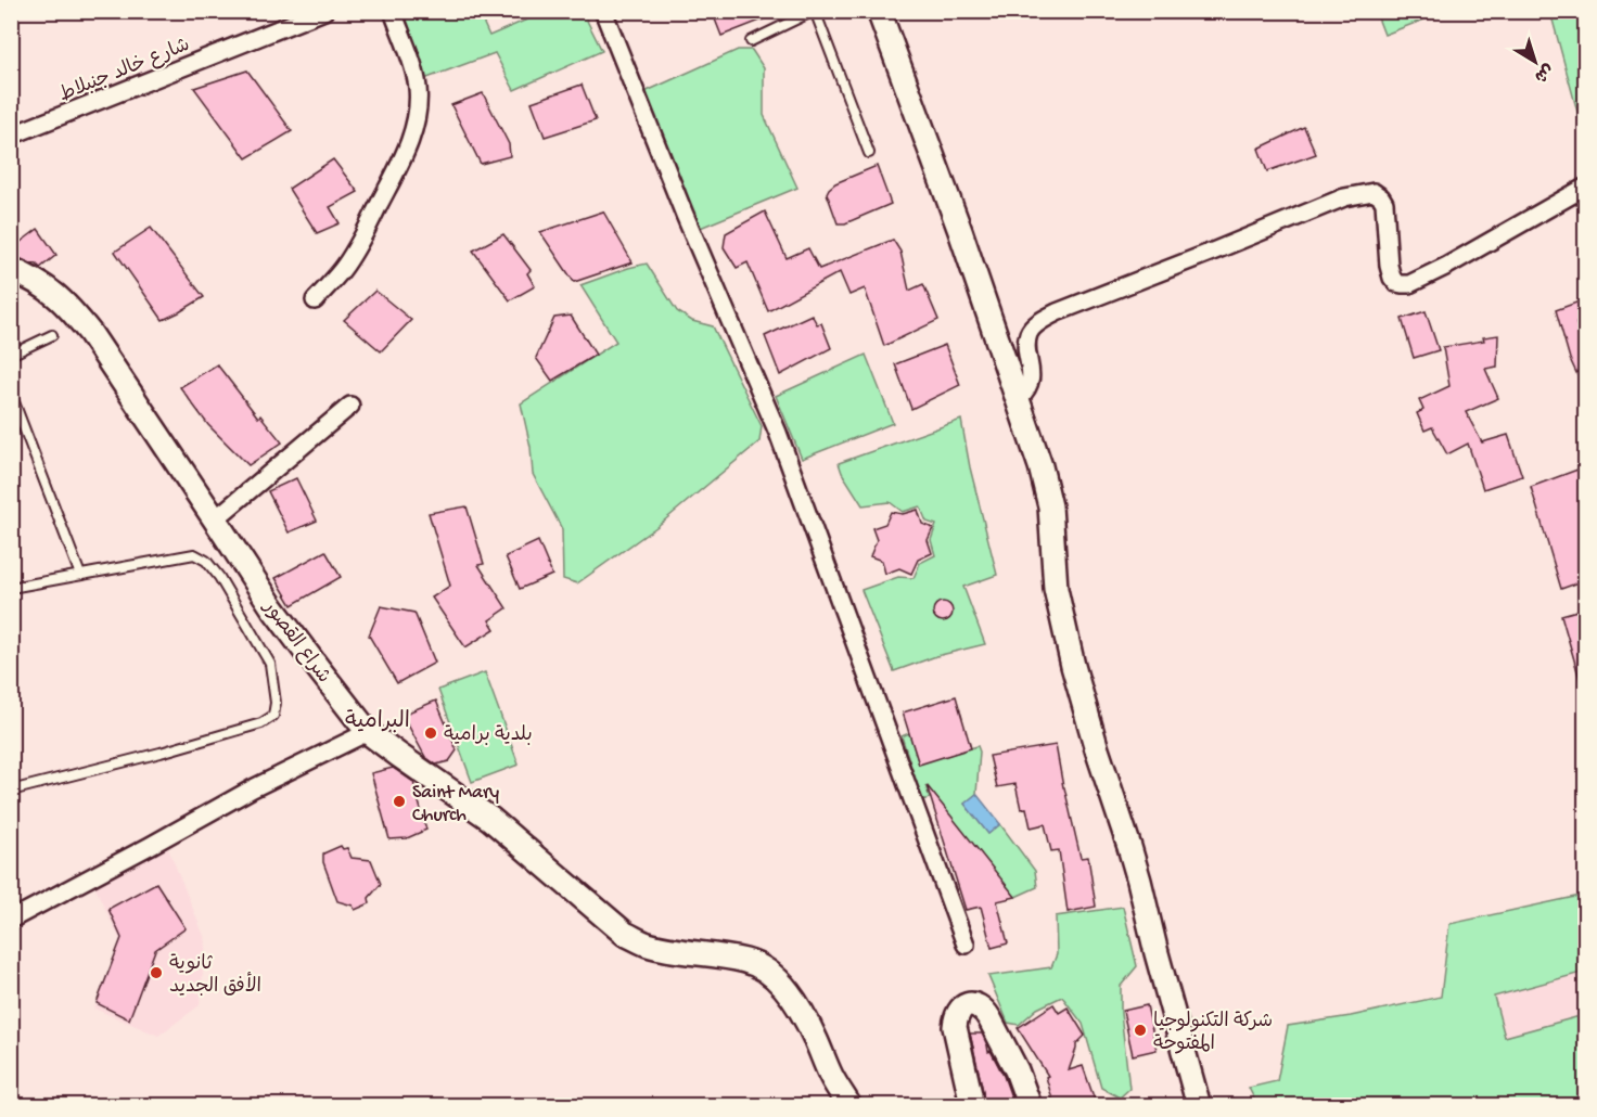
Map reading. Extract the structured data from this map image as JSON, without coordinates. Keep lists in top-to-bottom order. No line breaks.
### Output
{"streets":{"street":["شارع خالد جنبلاط","شراع القصور"]},"districts":["البرامية"],"places":["بلدية برامية","Saint Mary Church","ثانوية الأفق الجديد","شركة التكنولوجيا المفتوحة"],"north":"bottom right"}
